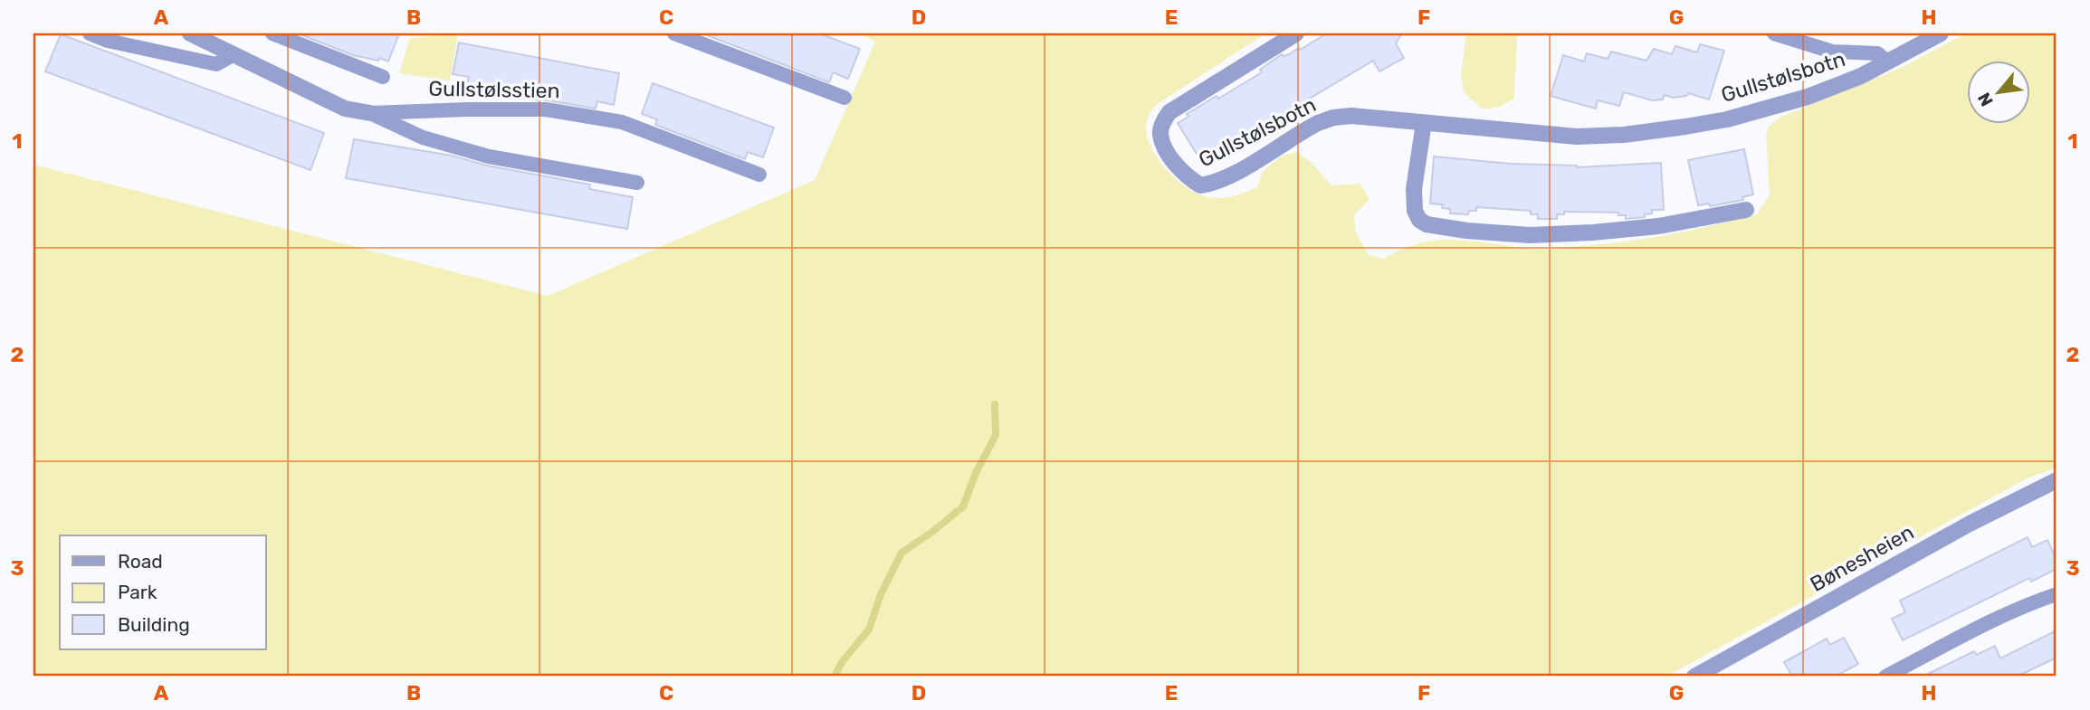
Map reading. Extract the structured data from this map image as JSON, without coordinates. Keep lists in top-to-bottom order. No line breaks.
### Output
{"streets":{"street":["Gullstølsbotn","Gullstølsstien","Bønesheien"]},"legend":["Road","Park","Building"],"north":"bottom left","grid":{"columns":["A","B","C","D","E","F","G","H"],"rows":["1","2","3"]}}
